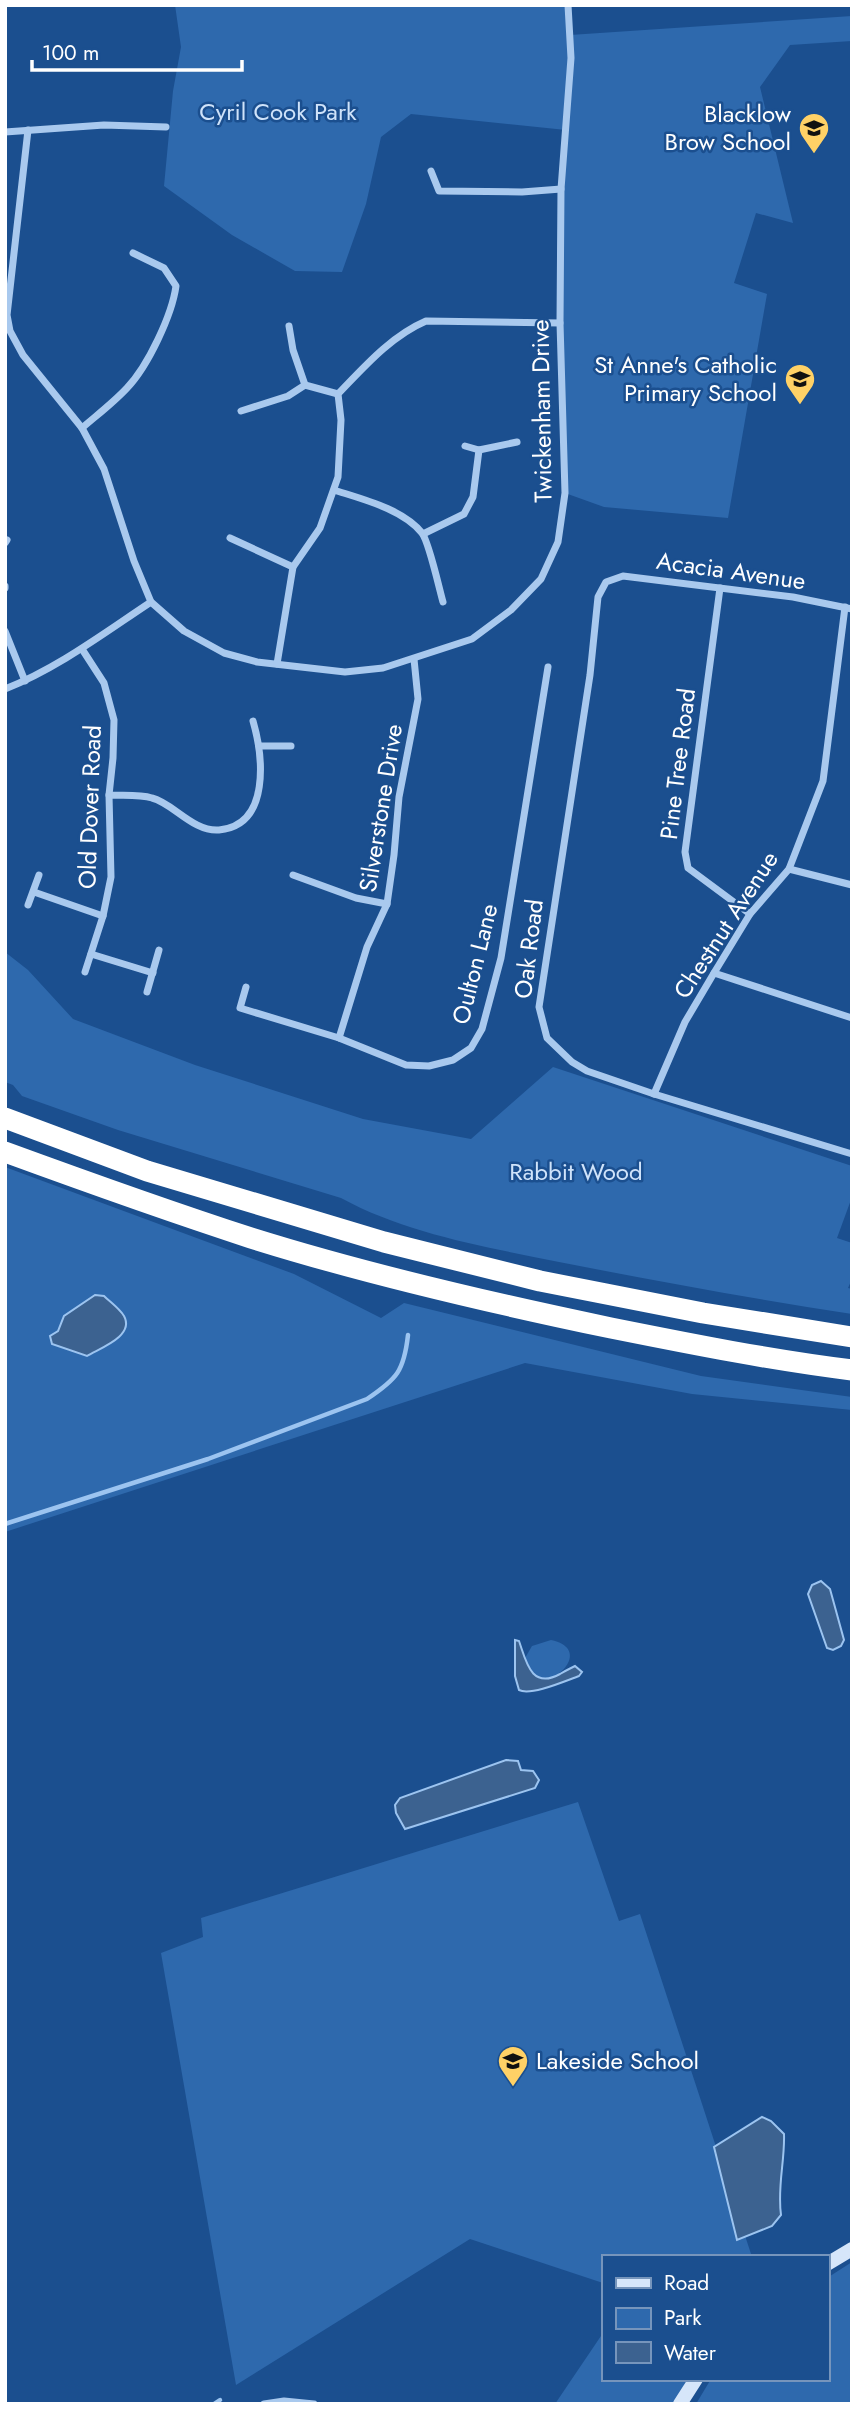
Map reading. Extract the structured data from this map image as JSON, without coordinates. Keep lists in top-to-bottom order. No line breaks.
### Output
{"streets":{"street":["Twickenham Drive","Acacia Avenue","Pine Tree Road","Old Dover Road","Silverstone Drive","Chestnut Avenue","Oak Road","Oulton Lane"]},"crossings":[["Twickenham Drive","Silverstone Drive"],["Acacia Avenue","Pine Tree Road"],["Acacia Avenue","Chestnut Avenue"],["Acacia Avenue","Oak Road"],["Pine Tree Road","Chestnut Avenue"],["Silverstone Drive","Oulton Lane"],["Chestnut Avenue","Oak Road"]],"parks":["Cyril Cook Park","Rabbit Wood"],"places":{"school or university":["Blacklow Brow School","St Anne's Catholic Primary School","Lakeside School"]},"legend":["Road","Park","Water"],"scale_bar":"100 m"}
